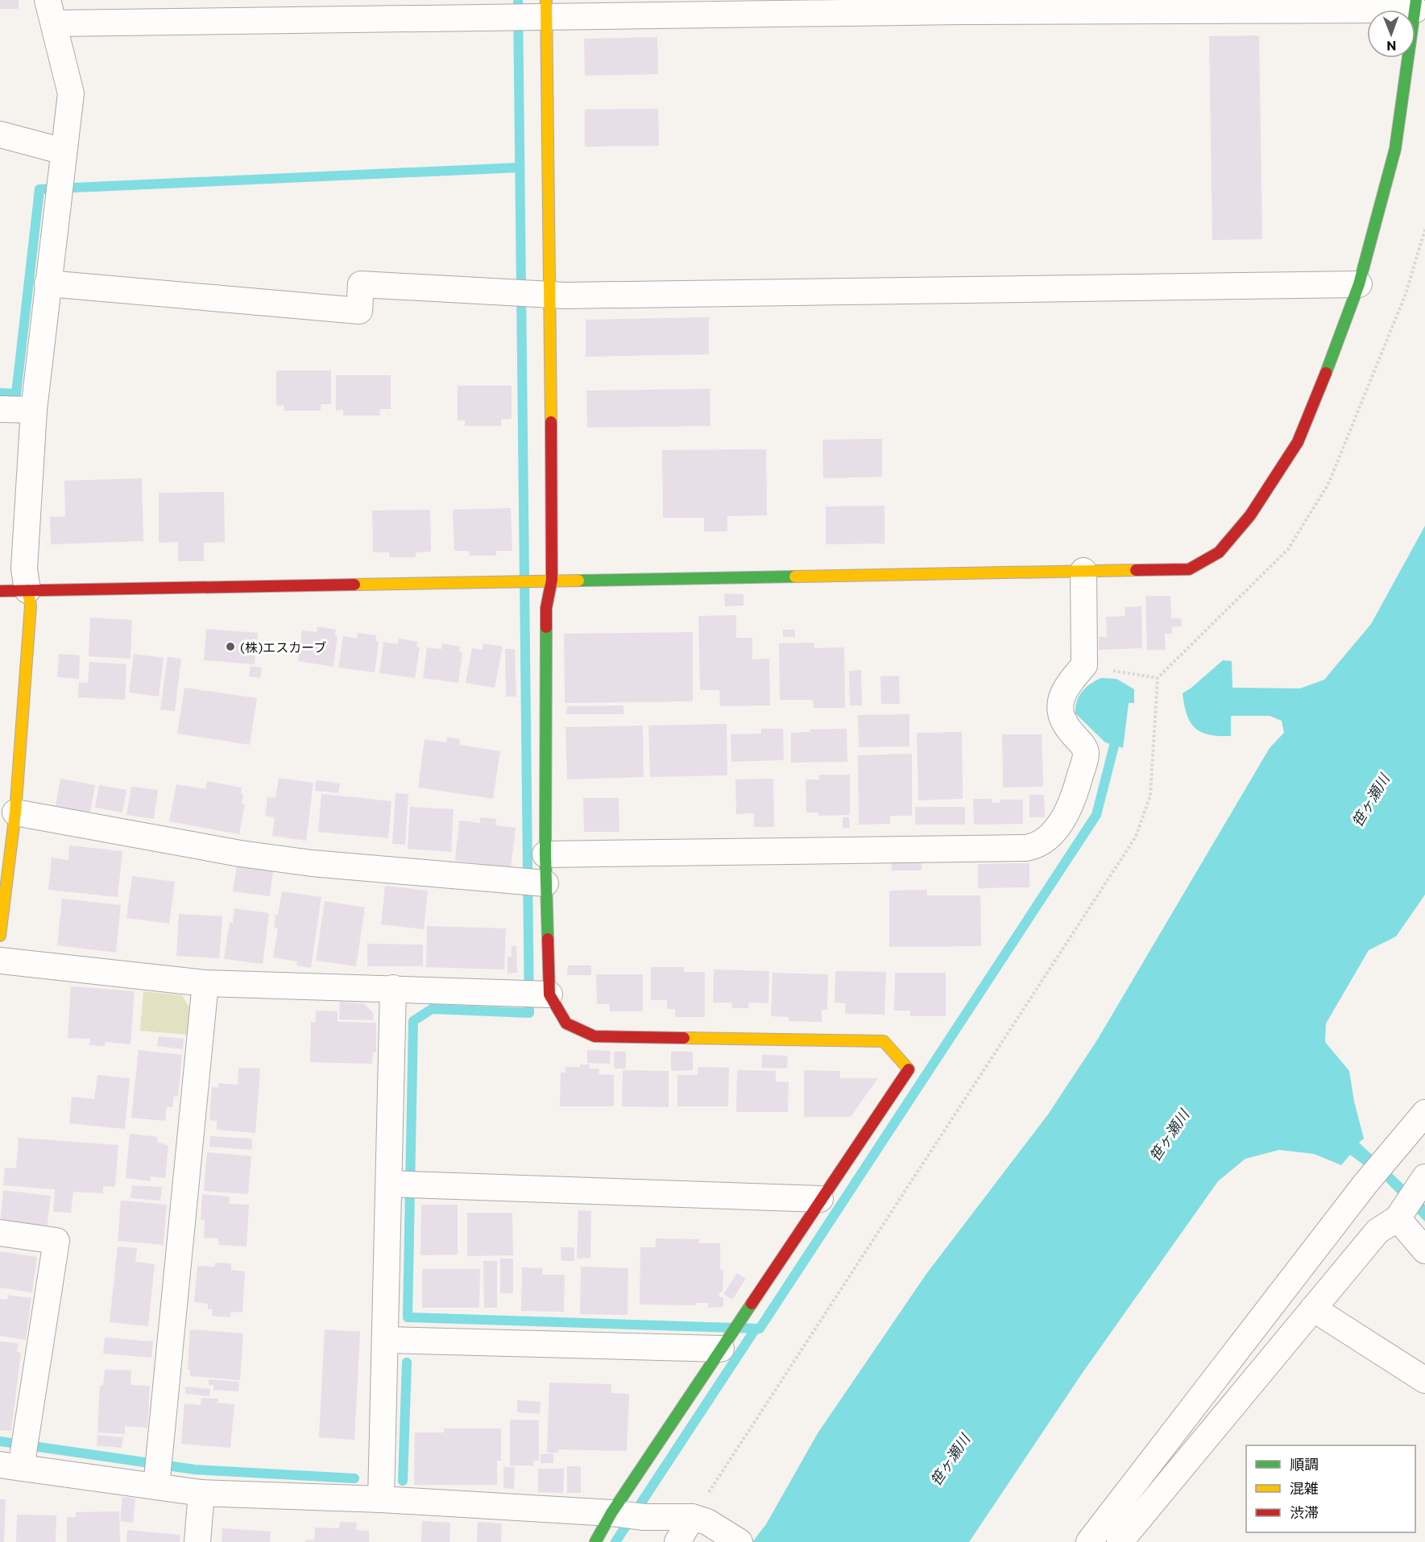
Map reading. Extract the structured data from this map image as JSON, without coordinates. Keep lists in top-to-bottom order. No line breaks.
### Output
{"water":["笹ヶ瀬川"],"places":["(株)エスカーブ"],"legend":["順調","混雑","渋滞"],"north":"bottom"}
